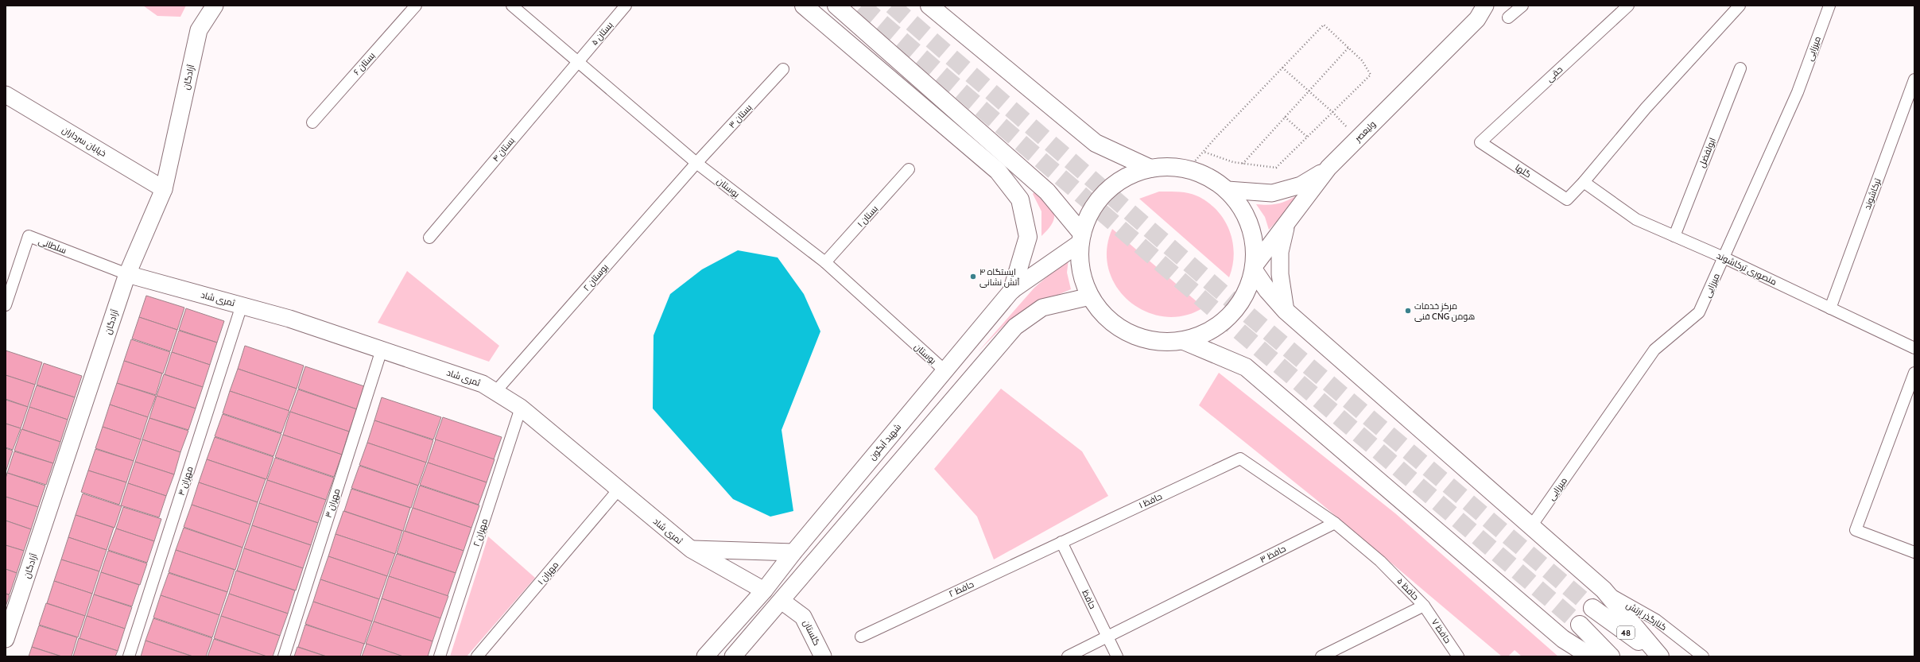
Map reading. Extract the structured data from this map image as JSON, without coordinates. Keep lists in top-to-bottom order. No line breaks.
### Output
{"streets":{"highway":["48"],"street":["بستان ۵","میرزایی","بستان ۶","حقی","آزادگان","بستان ۳","ولیعصر","خیابان سرداران","بستان ۴","ابولفضل","گلها","بوستان","ترکاشوند","بستان ۱","سلطانی","منصوری ترکاشوند","بوستان ۲","ثمری شاد","شهید آبگون","مهران ۴","حافظ ۱","مهران ۳","مهران ۲","حافظ ۳","۱ مهران","حافظ ۲","حافظ ۵","حافظ","کنارگذر ارتش","حافظ ۷","گلستان"]},"crossings":[["بستان ۵","بستان ۴"],["بستان ۵","بوستان"],["میرزایی","منصوری ترکاشوند"],["حقی","گلها"],["آزادگان","خیابان سرداران"],["آزادگان","سلطانی"],["آزادگان","ثمری شاد"],["بستان ۳","بوستان"],["بستان ۳","بوستان ۲"],["بستان ۴","بوستان"],["ابولفضل","منصوری ترکاشوند"],["گلها","منصوری ترکاشوند"],["بوستان","بستان ۱"],["بوستان","بوستان ۲"],["بوستان","شهید آبگون"],["ترکاشوند","منصوری ترکاشوند"],["سلطانی","ثمری شاد"],["بوستان ۲","ثمری شاد"],["ثمری شاد","شهید آبگون"],["ثمری شاد","مهران ۴"],["ثمری شاد","مهران ۳"],["ثمری شاد","مهران ۲"],["ثمری شاد","۱ مهران"],["حافظ ۱","حافظ ۳"],["حافظ ۱","حافظ ۲"],["حافظ ۱","حافظ ۵"],["حافظ ۱","حافظ"],["حافظ ۳","حافظ ۵"],["حافظ ۳","حافظ"],["حافظ ۲","حافظ"],["حافظ ۵","حافظ ۷"]],"places":["ایستگاه ۴ آتش نشانی","مرکز خدمات فنی CNG هومن"]}
